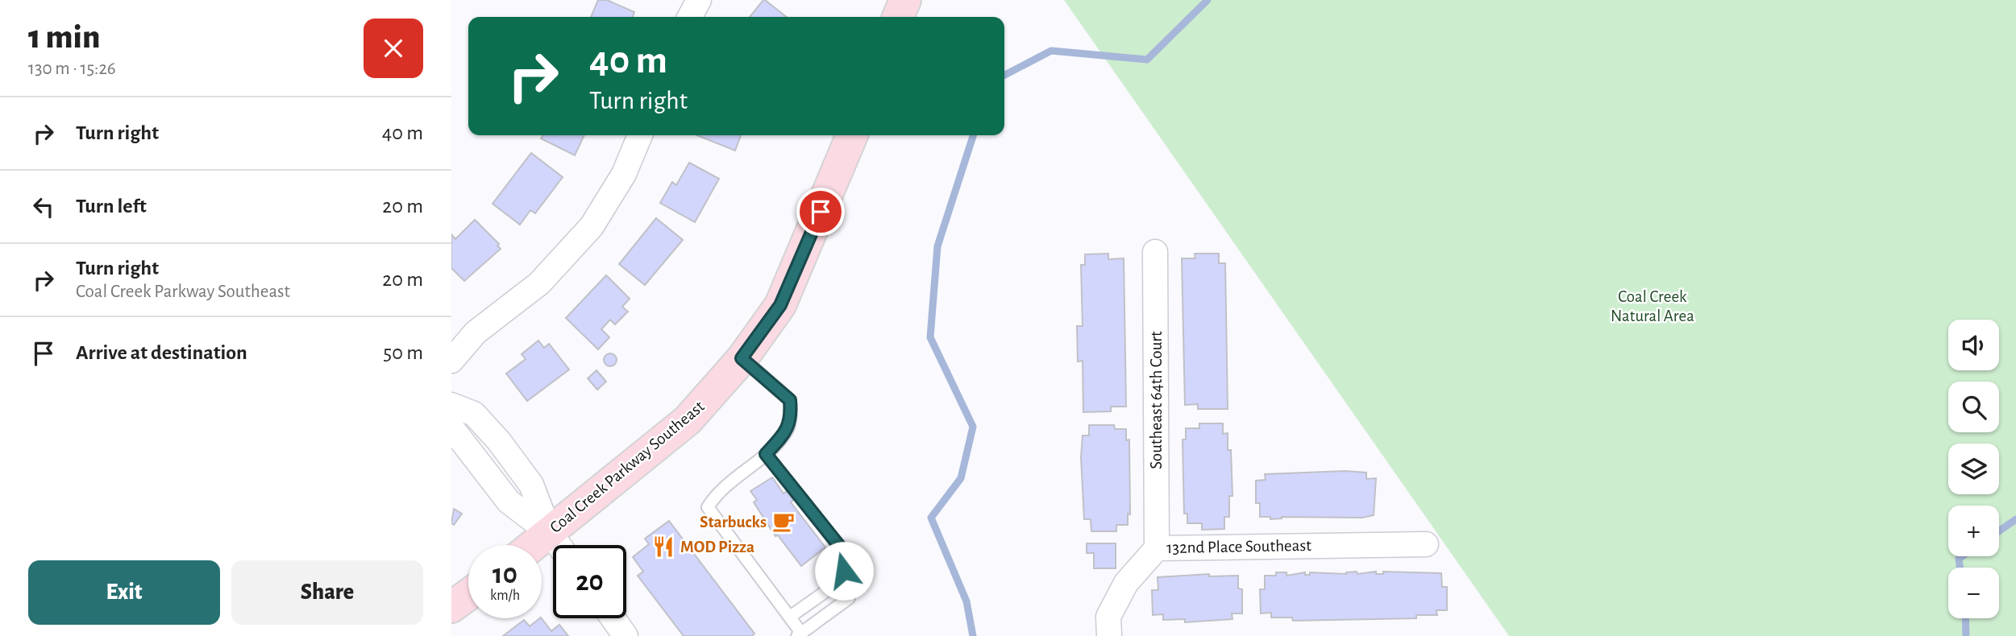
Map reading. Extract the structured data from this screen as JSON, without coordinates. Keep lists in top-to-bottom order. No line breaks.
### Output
{"streets":{"main road":["Coal Creek Parkway Southeast"],"street":["Southeast 64th Court","132nd Place Southeast"]},"crossings":[["Southeast 64th Court","132nd Place Southeast"]],"parks":["Coal Creek Natural Area"],"places":{"cafe":["Starbucks"],"restaurant":["MOD Pizza"]},"page":{"heading":["1 min","130 m · 15:26"],"turn":["40 m","Turn right"],"list":[{"name":"Turn right","value":"40 m"},{"name":"Turn left","value":"20 m"},{"name":"Turn right","note":"Coal Creek Parkway Southeast","value":"20 m"},{"name":"Arrive at destination","value":"50 m"}],"map_buttons":["+","−"],"speed":"10 km/h","limit":"20","buttons":["Exit","Share"]}}
